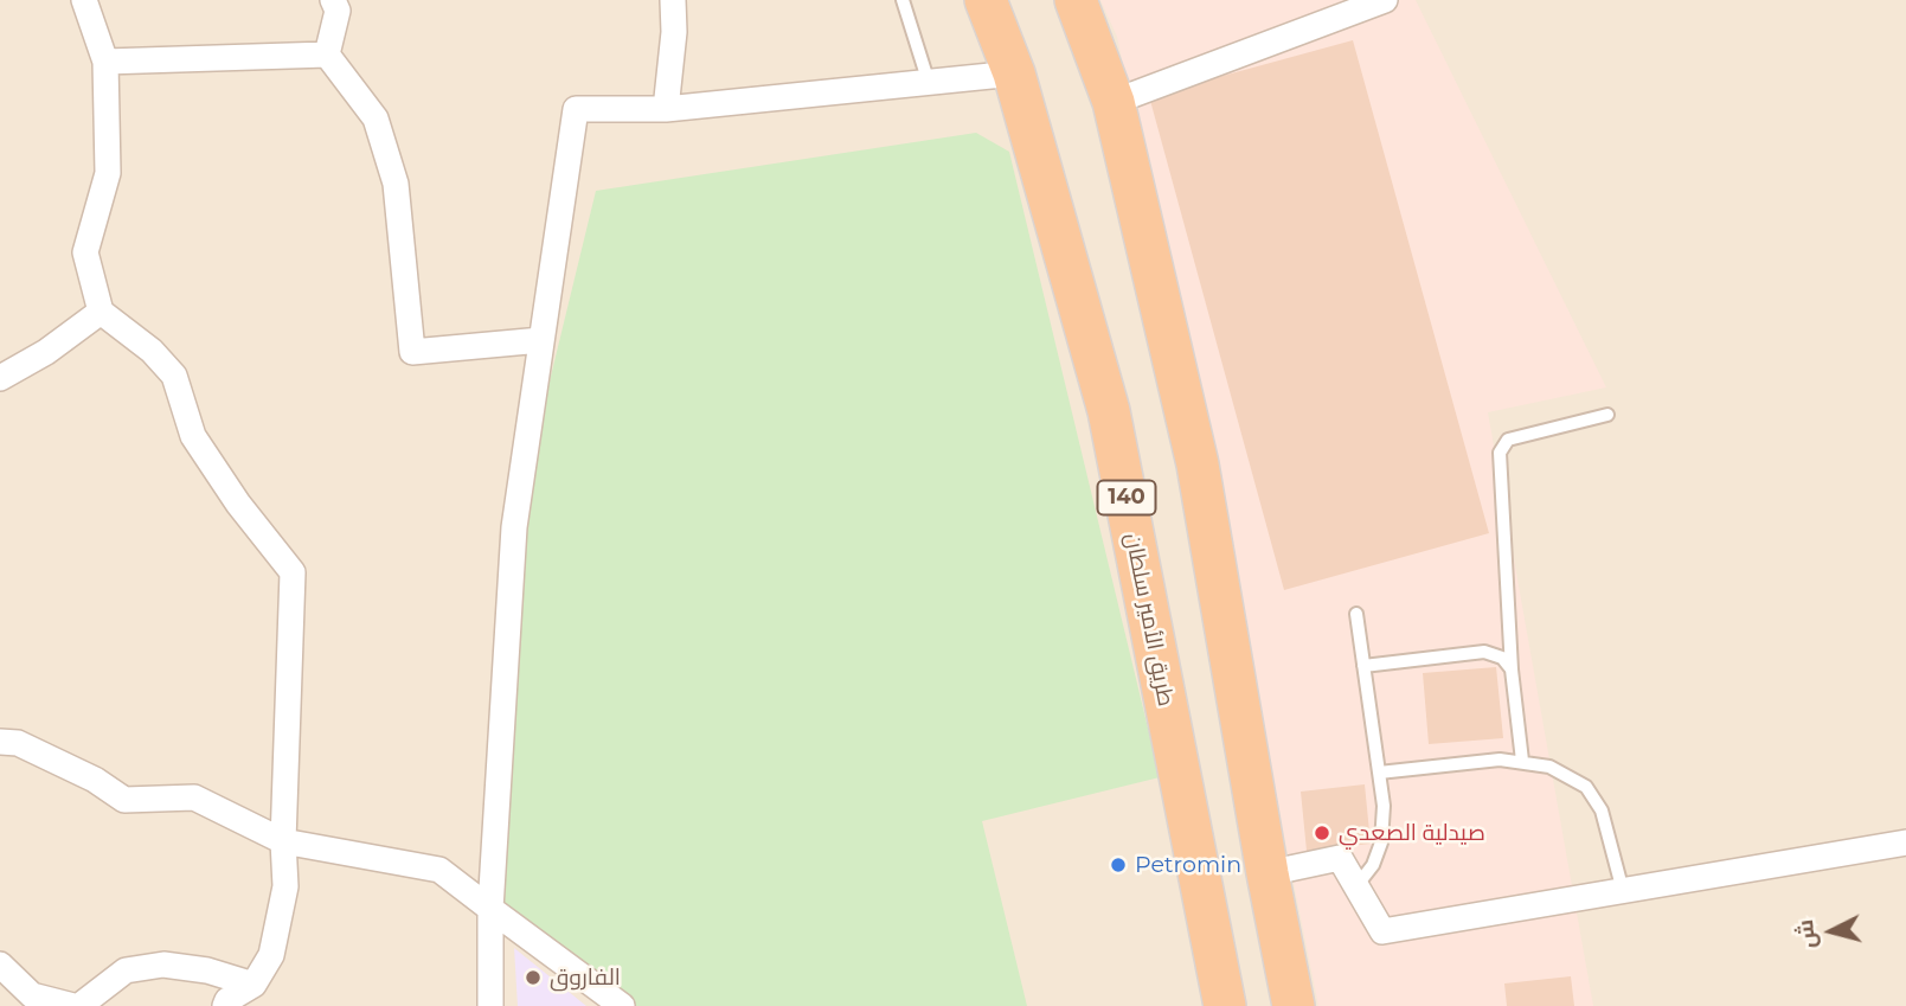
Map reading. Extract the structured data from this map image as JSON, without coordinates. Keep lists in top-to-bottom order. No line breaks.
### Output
{"streets":{"highway":["140","طريق الأمير سلطان"]},"places":["صيدلية الصعدي","Petromin","الفاروق"],"north":"left"}
